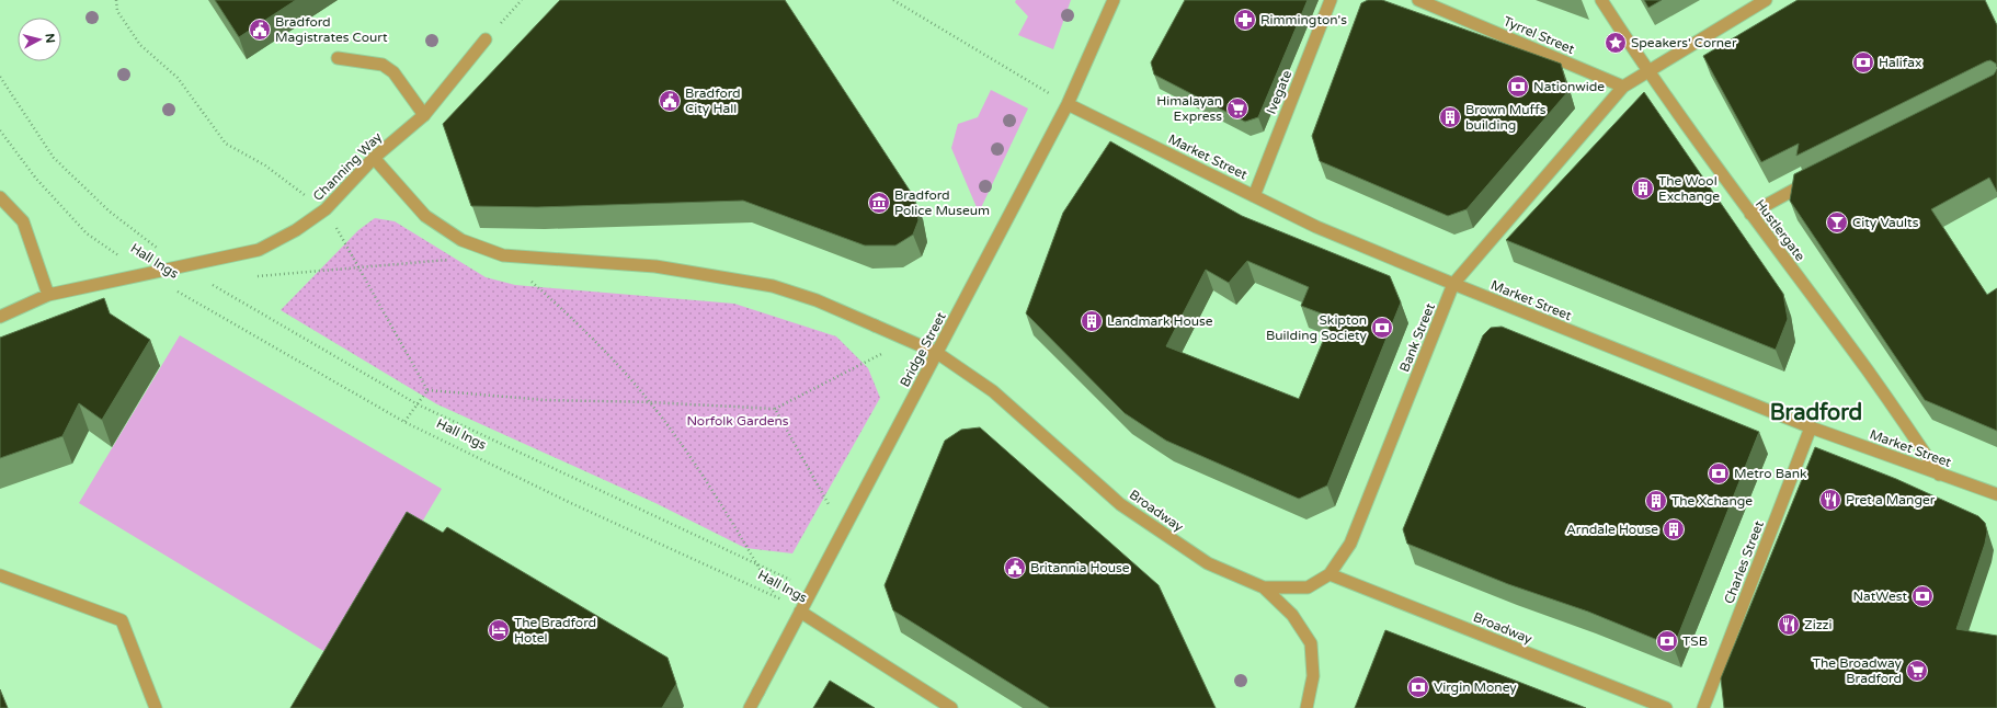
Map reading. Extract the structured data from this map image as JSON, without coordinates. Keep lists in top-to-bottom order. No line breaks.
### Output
{"streets":{"street":["Tyrrel Street","Ivegate","Market Street","Channing Way","Hustlergate","Hall Ings","Bank Street","Bridge Street","Broadway","Charles Street"]},"crossings":[["Tyrrel Street","Bank Street"],["Ivegate","Market Street"],["Market Street","Hustlergate"],["Market Street","Bank Street"],["Market Street","Bridge Street"],["Market Street","Charles Street"],["Channing Way","Hall Ings"],["Hall Ings","Bridge Street"],["Bank Street","Broadway"],["Bridge Street","Broadway"]],"districts":["Bradford"],"parks":["Norfolk Gardens"],"places":{"pharmacy":["Rimmington's"],"public building":["Bradford Magistrates Court","Bradford City Hall","Britannia House"],"place":["Speakers' Corner"],"bank":["Halifax","Nationwide","Skipton Building Society","Metro Bank","NatWest","TSB","Virgin Money"],"supermarket":["Himalayan Express","The Broadway Bradford"],"building":["Brown Muffs building","The Wool Exchange","Landmark House","The Xchange","Arndale House"],"museum":["Bradford Police Museum"],"bar":["City Vaults"],"restaurant":["Pret a Manger","Zizzi"],"hotel":["The Bradford Hotel"]},"north":"right"}
